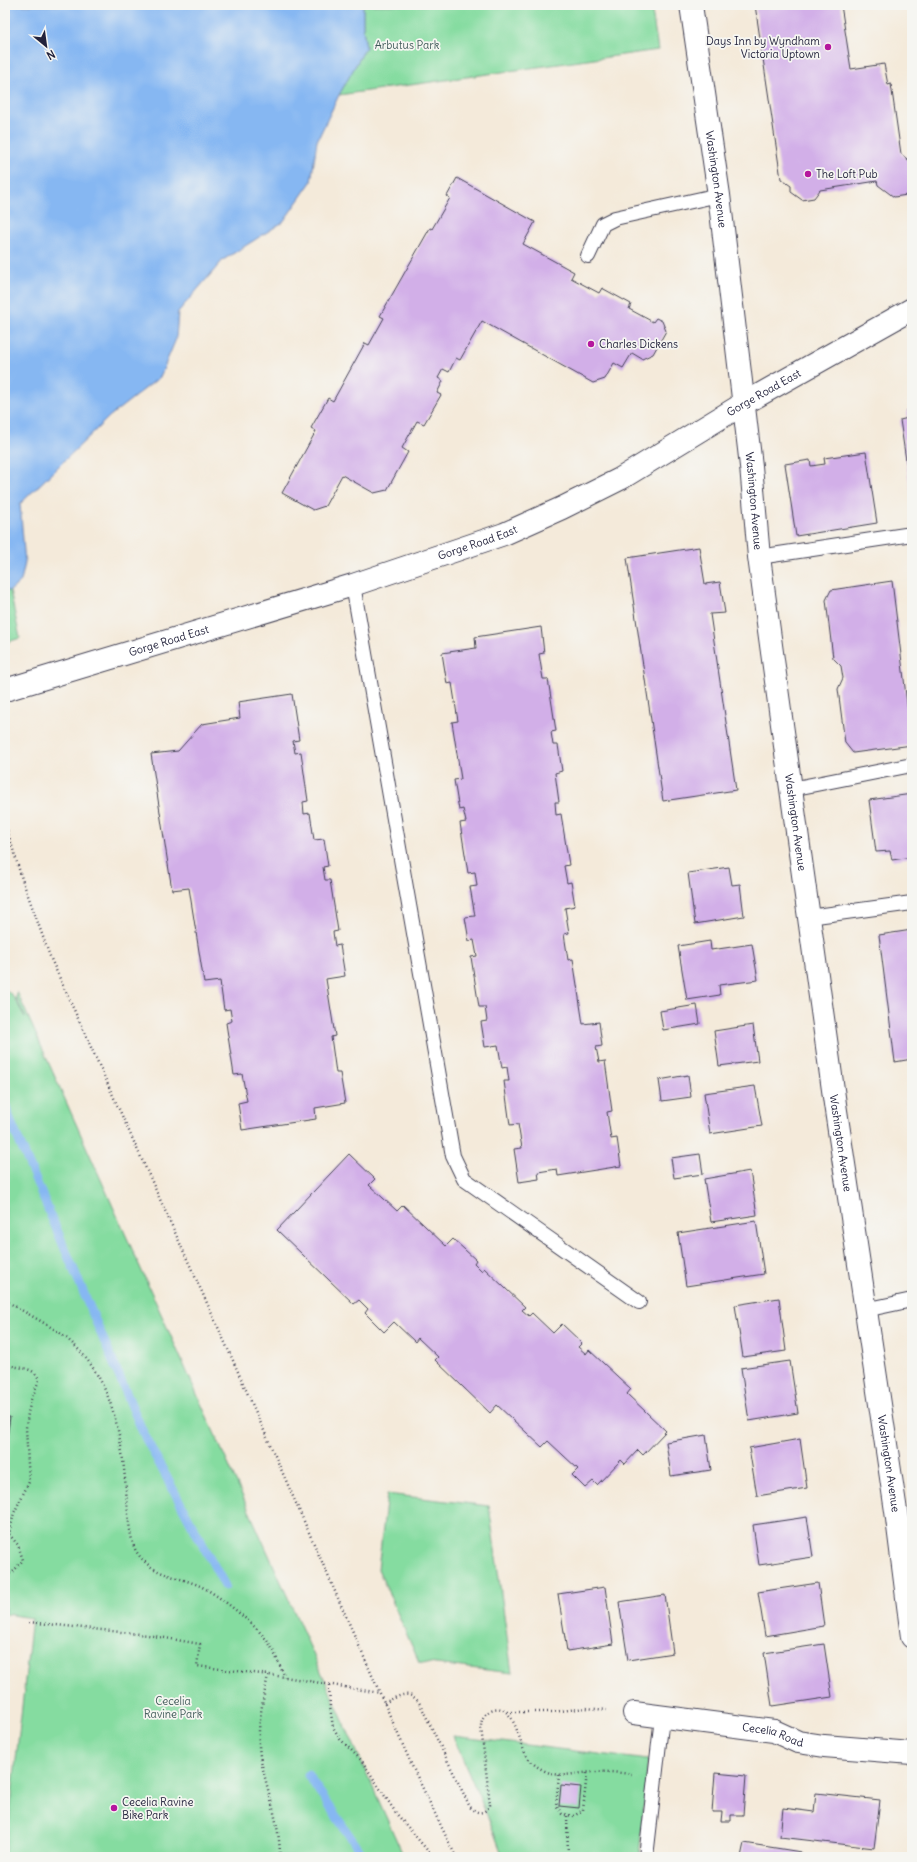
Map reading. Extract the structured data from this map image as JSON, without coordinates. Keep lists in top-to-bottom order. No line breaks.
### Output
{"streets":{"street":["Washington Avenue","Gorge Road East","Cecelia Road"]},"crossings":[["Washington Avenue","Gorge Road East"]],"parks":["Arbutus Park","Cecelia Ravine Park"],"places":["Days Inn by Wyndham Victoria Uptown","The Loft Pub","Charles Dickens","Cecelia Ravine Bike Park"],"north":"bottom right"}
